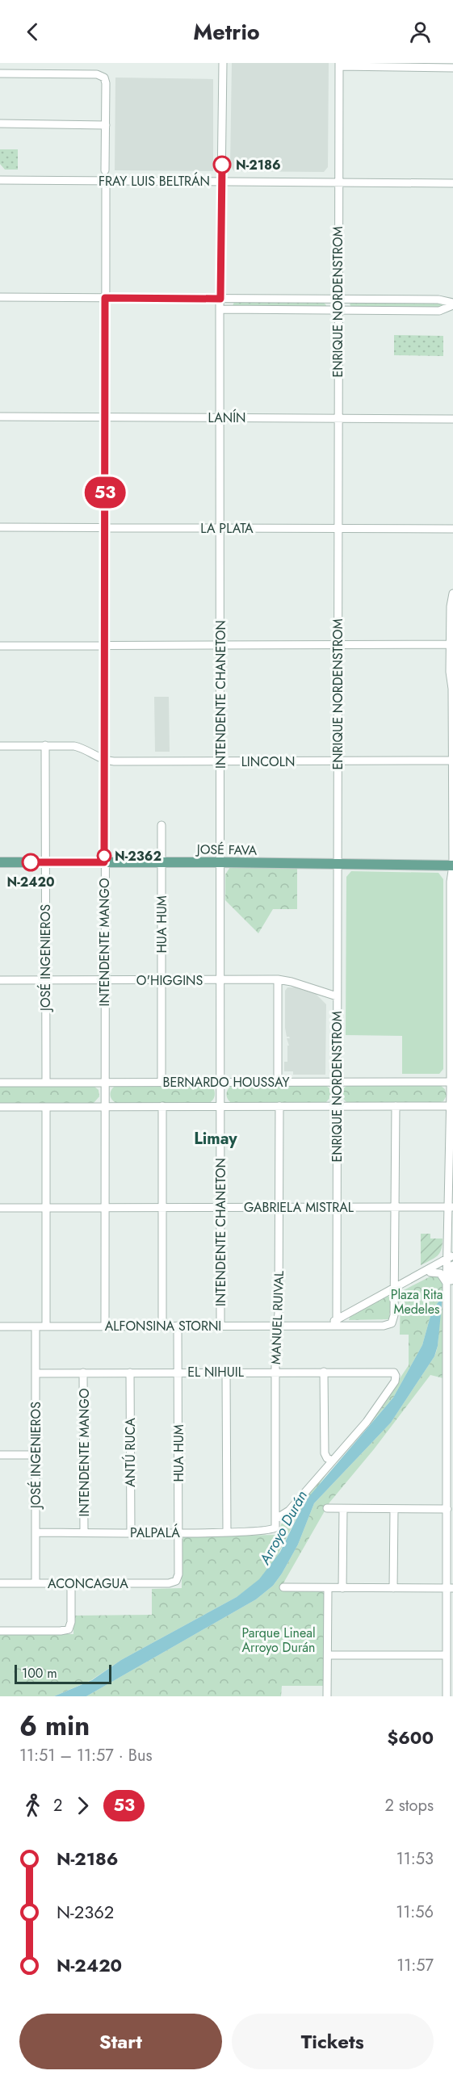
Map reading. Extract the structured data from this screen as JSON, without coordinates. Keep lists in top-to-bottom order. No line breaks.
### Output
{"streets":{"main road":["JOSÉ FAVA"],"street":["FRAY LUIS BELTRÁN","ENRIQUE NORDENSTROM","LANÍN","LA PLATA","INTENDENTE CHANETON","LINCOLN","HUA HUM","INTENDENTE MANGO","JOSÉ INGENIEROS","O'HIGGINS","BERNARDO HOUSSAY","GABRIELA MISTRAL","MANUEL RUIVAL","ALFONSINA STORNI","EL NIHUIL","ANTÚ RUCA","PALPALÁ","ACONCAGUA"]},"crossings":[["FRAY LUIS BELTRÁN","ENRIQUE NORDENSTROM"],["FRAY LUIS BELTRÁN","INTENDENTE CHANETON"],["FRAY LUIS BELTRÁN","INTENDENTE MANGO"],["ENRIQUE NORDENSTROM","LANÍN"],["ENRIQUE NORDENSTROM","LA PLATA"],["ENRIQUE NORDENSTROM","LINCOLN"],["ENRIQUE NORDENSTROM","JOSÉ FAVA"],["ENRIQUE NORDENSTROM","O'HIGGINS"],["ENRIQUE NORDENSTROM","BERNARDO HOUSSAY"],["ENRIQUE NORDENSTROM","GABRIELA MISTRAL"],["ENRIQUE NORDENSTROM","ALFONSINA STORNI"],["LANÍN","INTENDENTE CHANETON"],["LANÍN","INTENDENTE MANGO"],["LA PLATA","INTENDENTE CHANETON"],["LA PLATA","INTENDENTE MANGO"],["INTENDENTE CHANETON","LINCOLN"],["INTENDENTE CHANETON","JOSÉ FAVA"],["INTENDENTE CHANETON","O'HIGGINS"],["INTENDENTE CHANETON","BERNARDO HOUSSAY"],["INTENDENTE CHANETON","GABRIELA MISTRAL"],["INTENDENTE CHANETON","ALFONSINA STORNI"],["LINCOLN","INTENDENTE MANGO"],["LINCOLN","JOSÉ INGENIEROS"],["JOSÉ FAVA","HUA HUM"],["JOSÉ FAVA","INTENDENTE MANGO"],["JOSÉ FAVA","JOSÉ INGENIEROS"],["HUA HUM","O'HIGGINS"],["HUA HUM","BERNARDO HOUSSAY"],["HUA HUM","ALFONSINA STORNI"],["HUA HUM","EL NIHUIL"],["HUA HUM","PALPALÁ"],["HUA HUM","ACONCAGUA"],["INTENDENTE MANGO","O'HIGGINS"],["INTENDENTE MANGO","BERNARDO HOUSSAY"],["INTENDENTE MANGO","GABRIELA MISTRAL"],["INTENDENTE MANGO","ALFONSINA STORNI"],["INTENDENTE MANGO","EL NIHUIL"],["INTENDENTE MANGO","PALPALÁ"],["JOSÉ INGENIEROS","O'HIGGINS"],["JOSÉ INGENIEROS","BERNARDO HOUSSAY"],["JOSÉ INGENIEROS","ALFONSINA STORNI"],["JOSÉ INGENIEROS","EL NIHUIL"],["JOSÉ INGENIEROS","PALPALÁ"],["JOSÉ INGENIEROS","ACONCAGUA"],["BERNARDO HOUSSAY","MANUEL RUIVAL"],["GABRIELA MISTRAL","MANUEL RUIVAL"],["MANUEL RUIVAL","ALFONSINA STORNI"],["MANUEL RUIVAL","EL NIHUIL"],["MANUEL RUIVAL","PALPALÁ"],["EL NIHUIL","ANTÚ RUCA"],["ANTÚ RUCA","PALPALÁ"]],"districts":["Limay"],"water":["Arroyo Durán"],"parks":["Plaza Rita Medeles","Parque Lineal Arroyo Durán"],"places":["N-2186","N-2362","N-2420"],"lines":["bus line 53"],"scale_bar":"100 m","page":{"header":"Metrio","on_map":"53","scale":"100 m","heading":["6 min","11:51 – 11:57 · Bus","$600"],"legs":["2","53","2 stops"],"list":[{"name":"N-2186","value":"11:53"},{"name":"N-2362","value":"11:56"},{"name":"N-2420","value":"11:57"}],"buttons":["Start","Tickets"]}}
